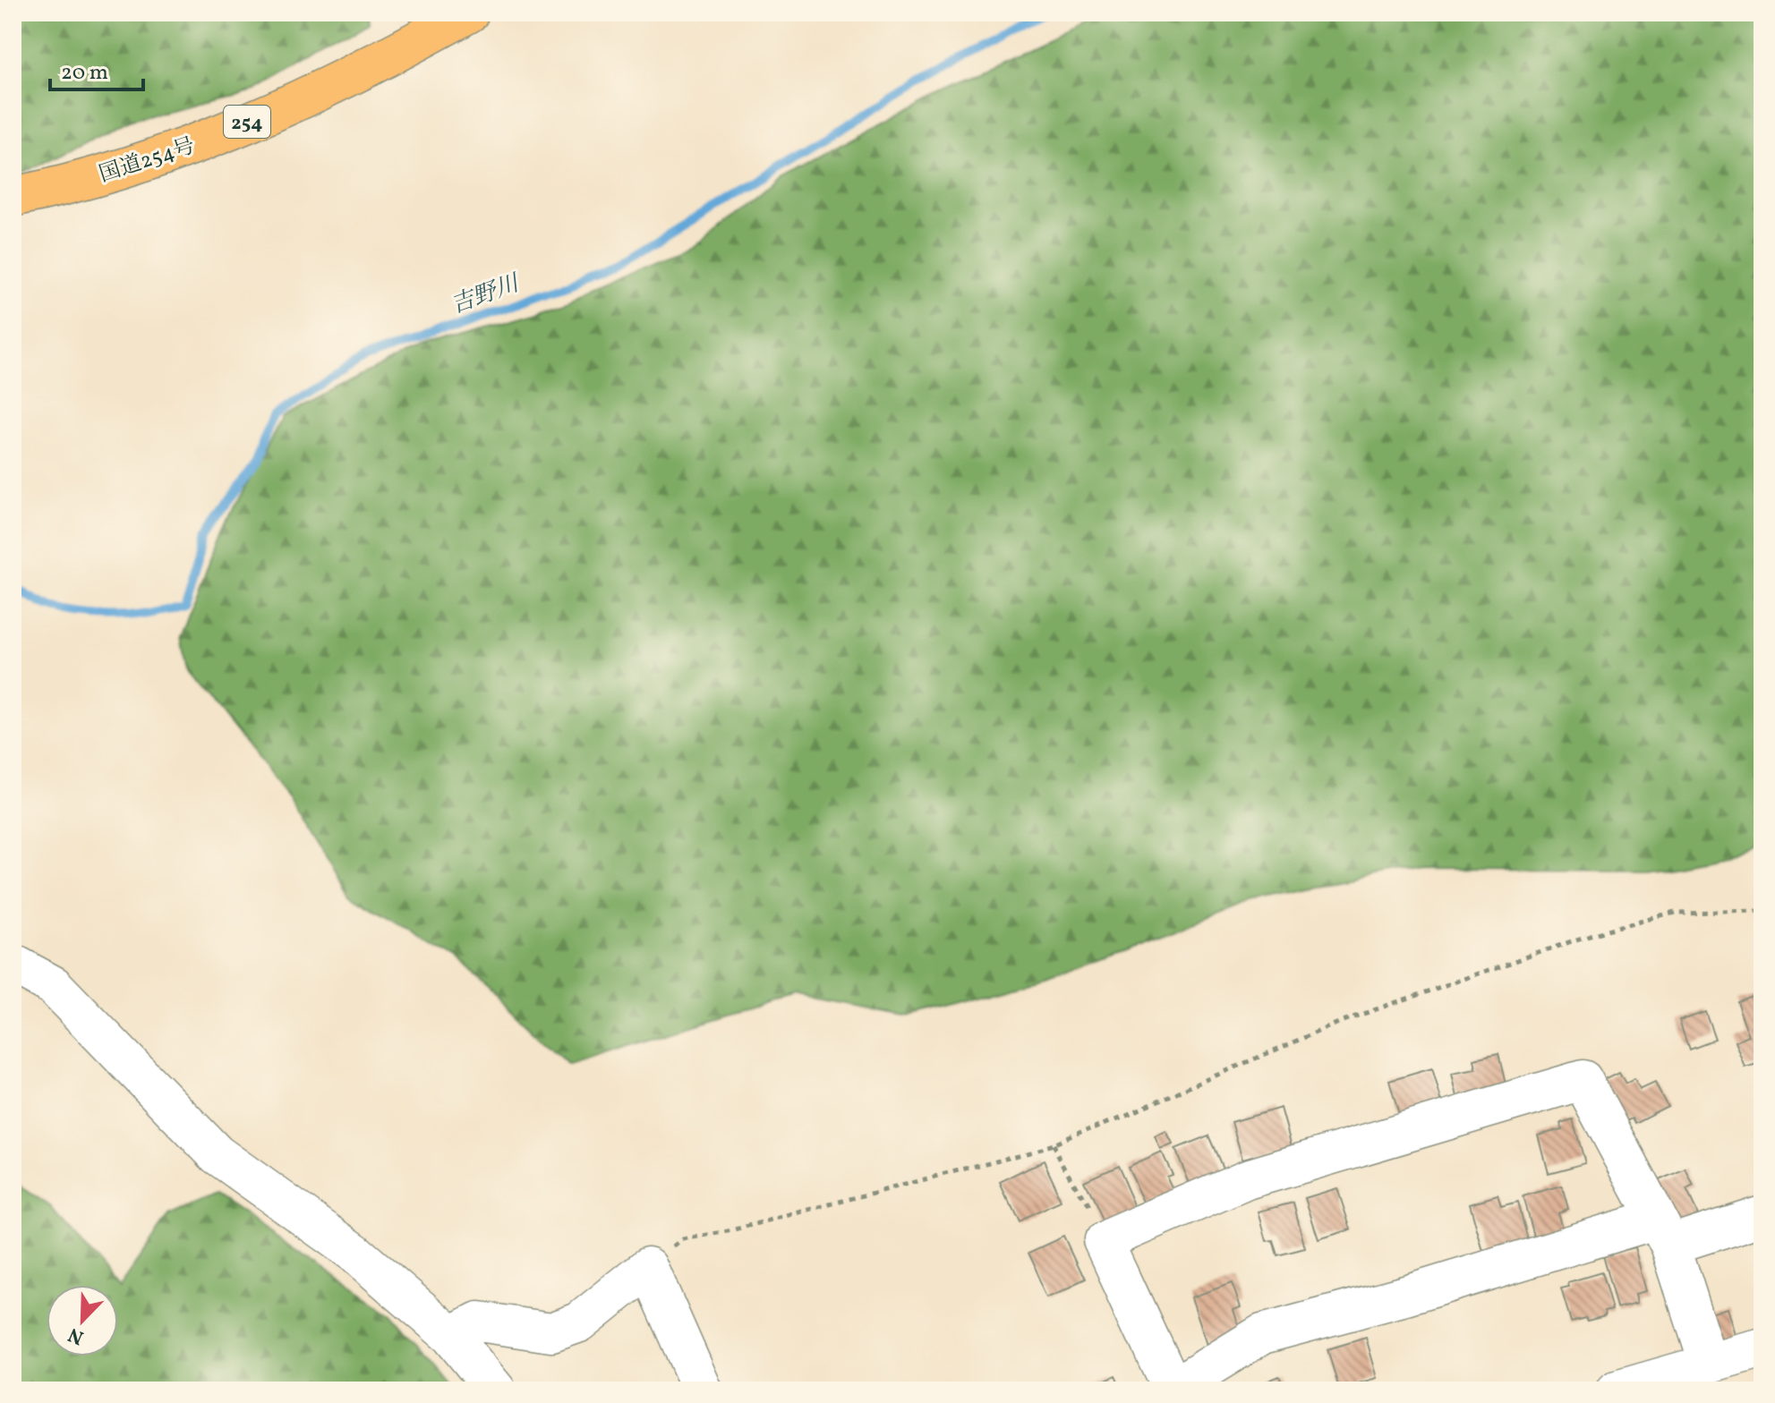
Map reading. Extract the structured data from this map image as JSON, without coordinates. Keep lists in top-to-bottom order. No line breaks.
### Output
{"streets":{"highway":["254","国道254号"]},"water":["吉野川"],"scale_bar":"20 m","north":"bottom left"}
